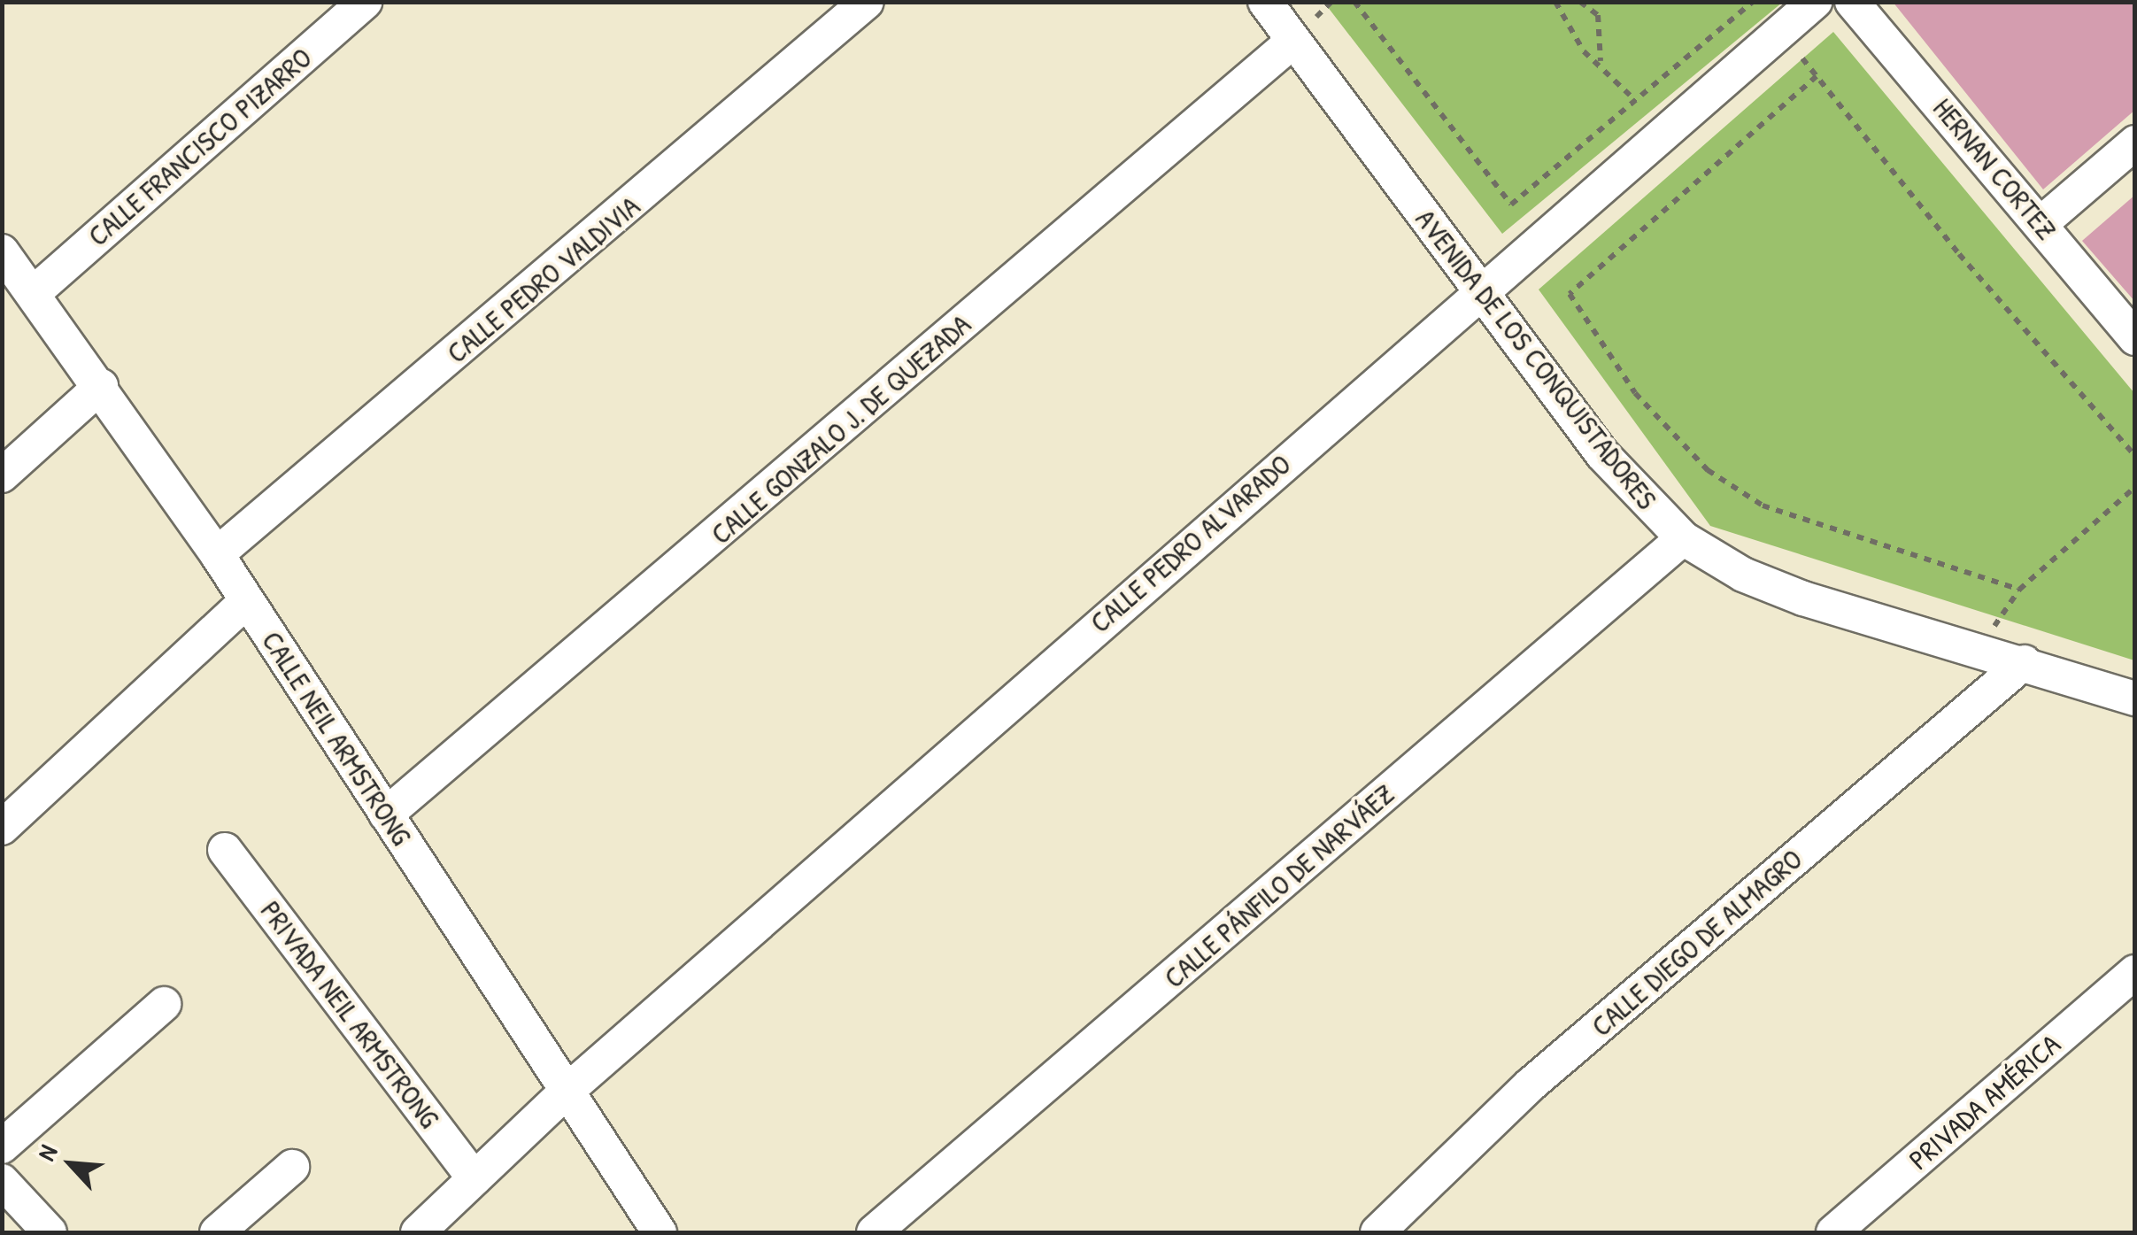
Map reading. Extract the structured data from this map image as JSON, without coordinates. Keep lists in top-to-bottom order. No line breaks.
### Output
{"streets":{"street":["CALLE FRANCISCO PIZARRO","HERNAN CORTEZ","CALLE PEDRO VALDIVIA","AVENIDA DE LOS CONQUISTADORES","CALLE GONZALO J. DE QUEZADA","CALLE PEDRO ALVARADO","CALLE NEIL ARMSTRONG","CALLE PÁNFILO DE NARVÁEZ","CALLE DIEGO DE ALMAGRO","PRIVADA NEIL ARMSTRONG","PRIVADA AMÉRICA"]},"crossings":[["CALLE FRANCISCO PIZARRO","CALLE NEIL ARMSTRONG"],["CALLE PEDRO VALDIVIA","CALLE NEIL ARMSTRONG"],["AVENIDA DE LOS CONQUISTADORES","CALLE GONZALO J. DE QUEZADA"],["AVENIDA DE LOS CONQUISTADORES","CALLE PEDRO ALVARADO"],["AVENIDA DE LOS CONQUISTADORES","CALLE PÁNFILO DE NARVÁEZ"],["AVENIDA DE LOS CONQUISTADORES","CALLE DIEGO DE ALMAGRO"],["CALLE GONZALO J. DE QUEZADA","CALLE NEIL ARMSTRONG"],["CALLE PEDRO ALVARADO","CALLE NEIL ARMSTRONG"],["CALLE PEDRO ALVARADO","PRIVADA NEIL ARMSTRONG"]],"north":"top left"}
